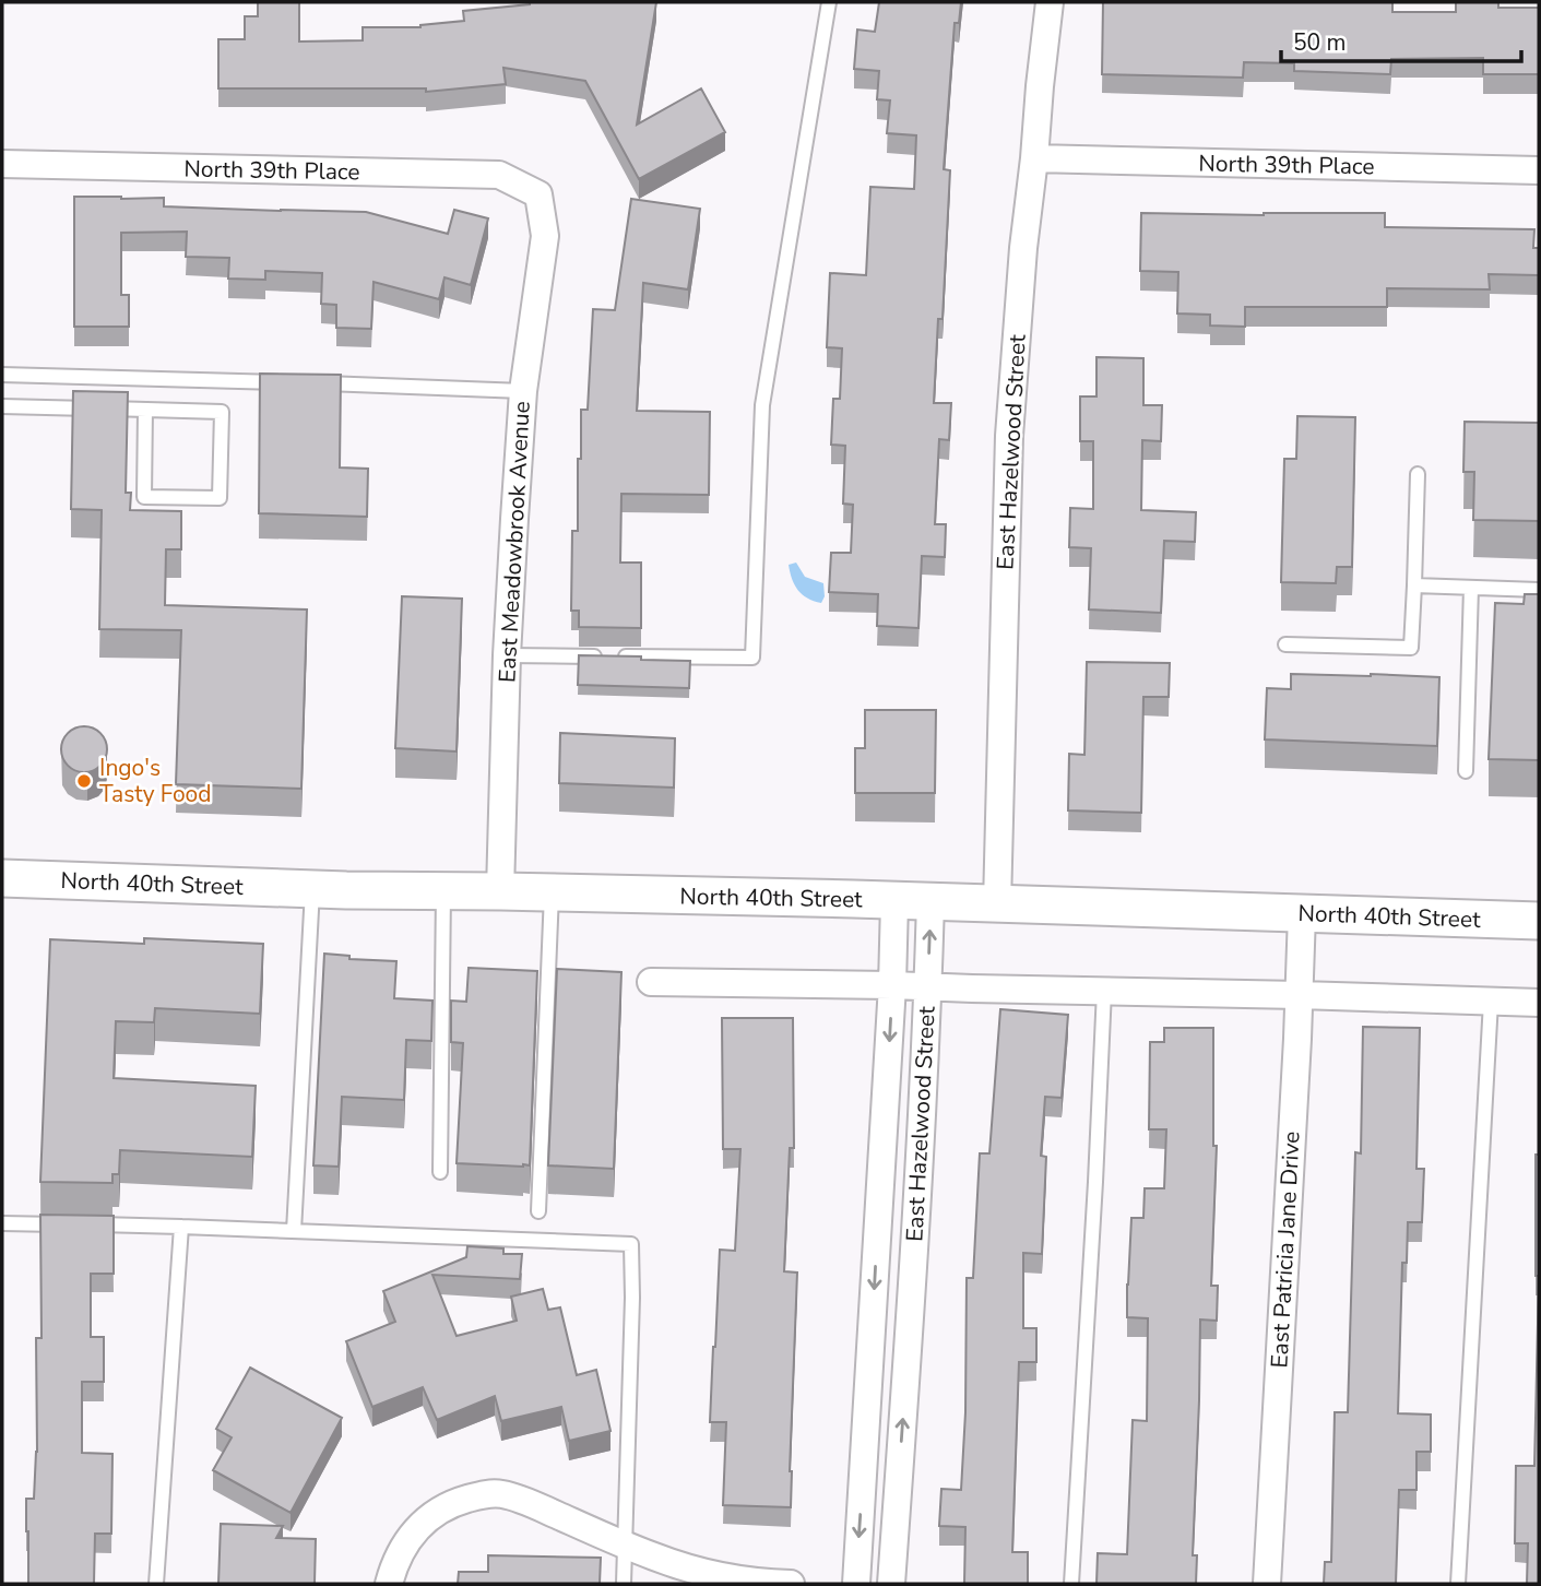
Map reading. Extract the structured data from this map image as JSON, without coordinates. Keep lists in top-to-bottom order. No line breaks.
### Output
{"streets":{"main road":["North 40th Street"],"street":["North 39th Place","East Hazelwood Street","East Meadowbrook Avenue","East Patricia Jane Drive"]},"crossings":[["North 39th Place","East Hazelwood Street"],["North 39th Place","East Meadowbrook Avenue"],["East Hazelwood Street","North 40th Street"],["East Meadowbrook Avenue","North 40th Street"],["North 40th Street","East Patricia Jane Drive"]],"places":["Ingo's Tasty Food"],"scale_bar":"50 m"}
